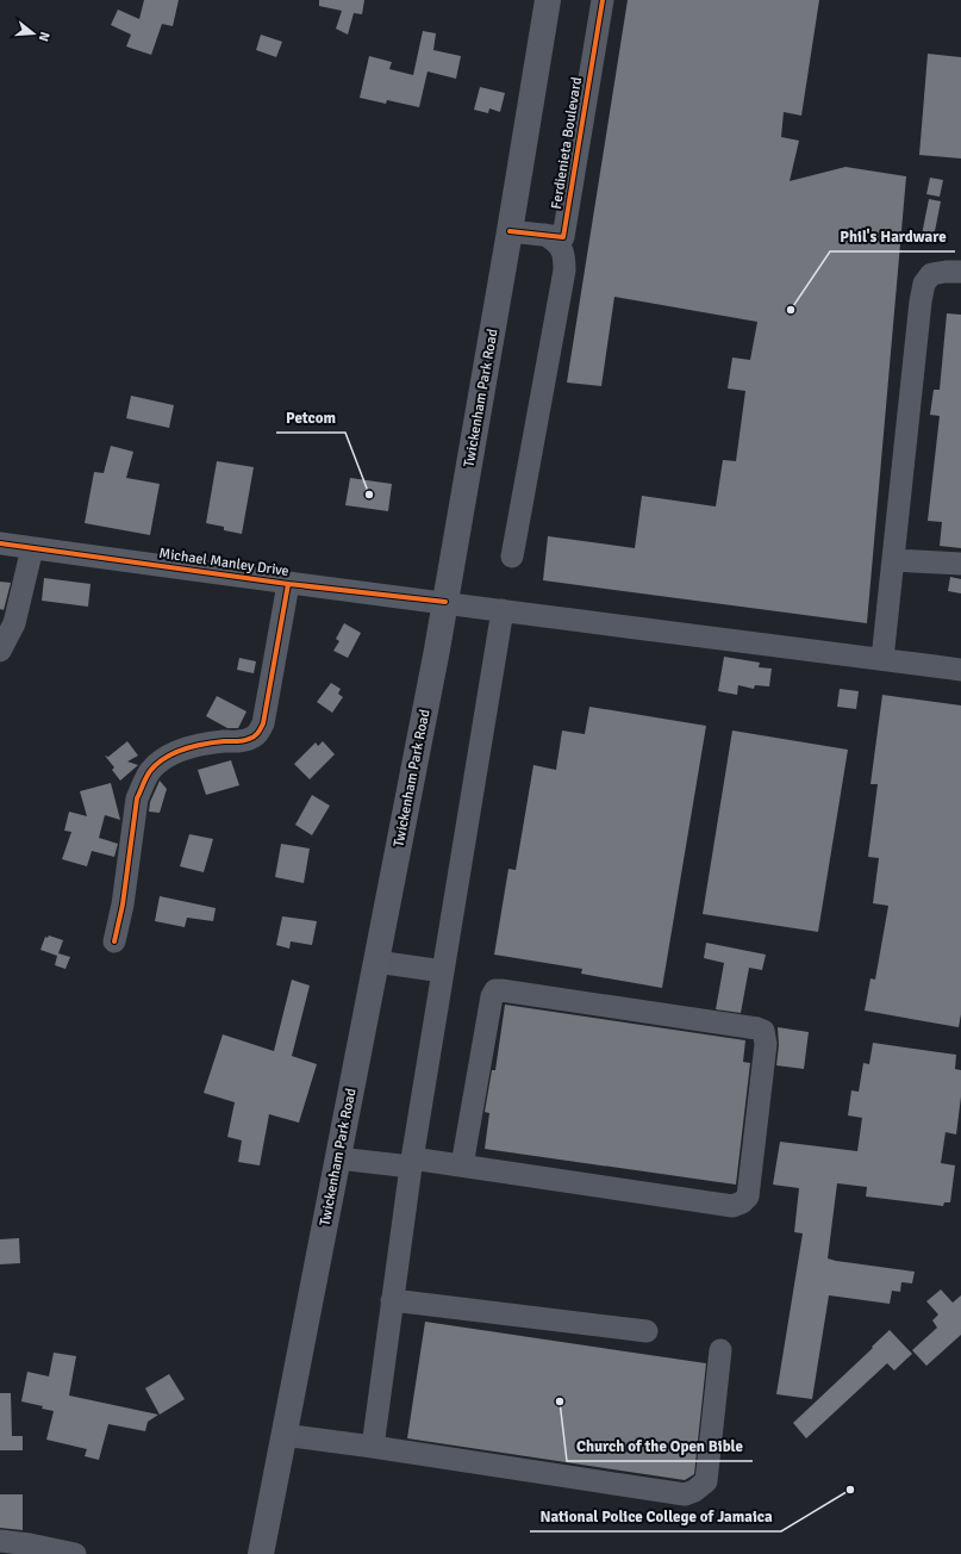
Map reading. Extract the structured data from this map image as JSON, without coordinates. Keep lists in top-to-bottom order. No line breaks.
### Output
{"streets":{"main road":["Twickenham Park Road"],"street":["Ferdienieta Boulevard","Michael Manley Drive"]},"crossings":[["Ferdienieta Boulevard","Twickenham Park Road"],["Twickenham Park Road","Michael Manley Drive"]],"places":["Phil's Hardware","Petcom","Church of the Open Bible","National Police College of Jamaica"],"north":"right"}
